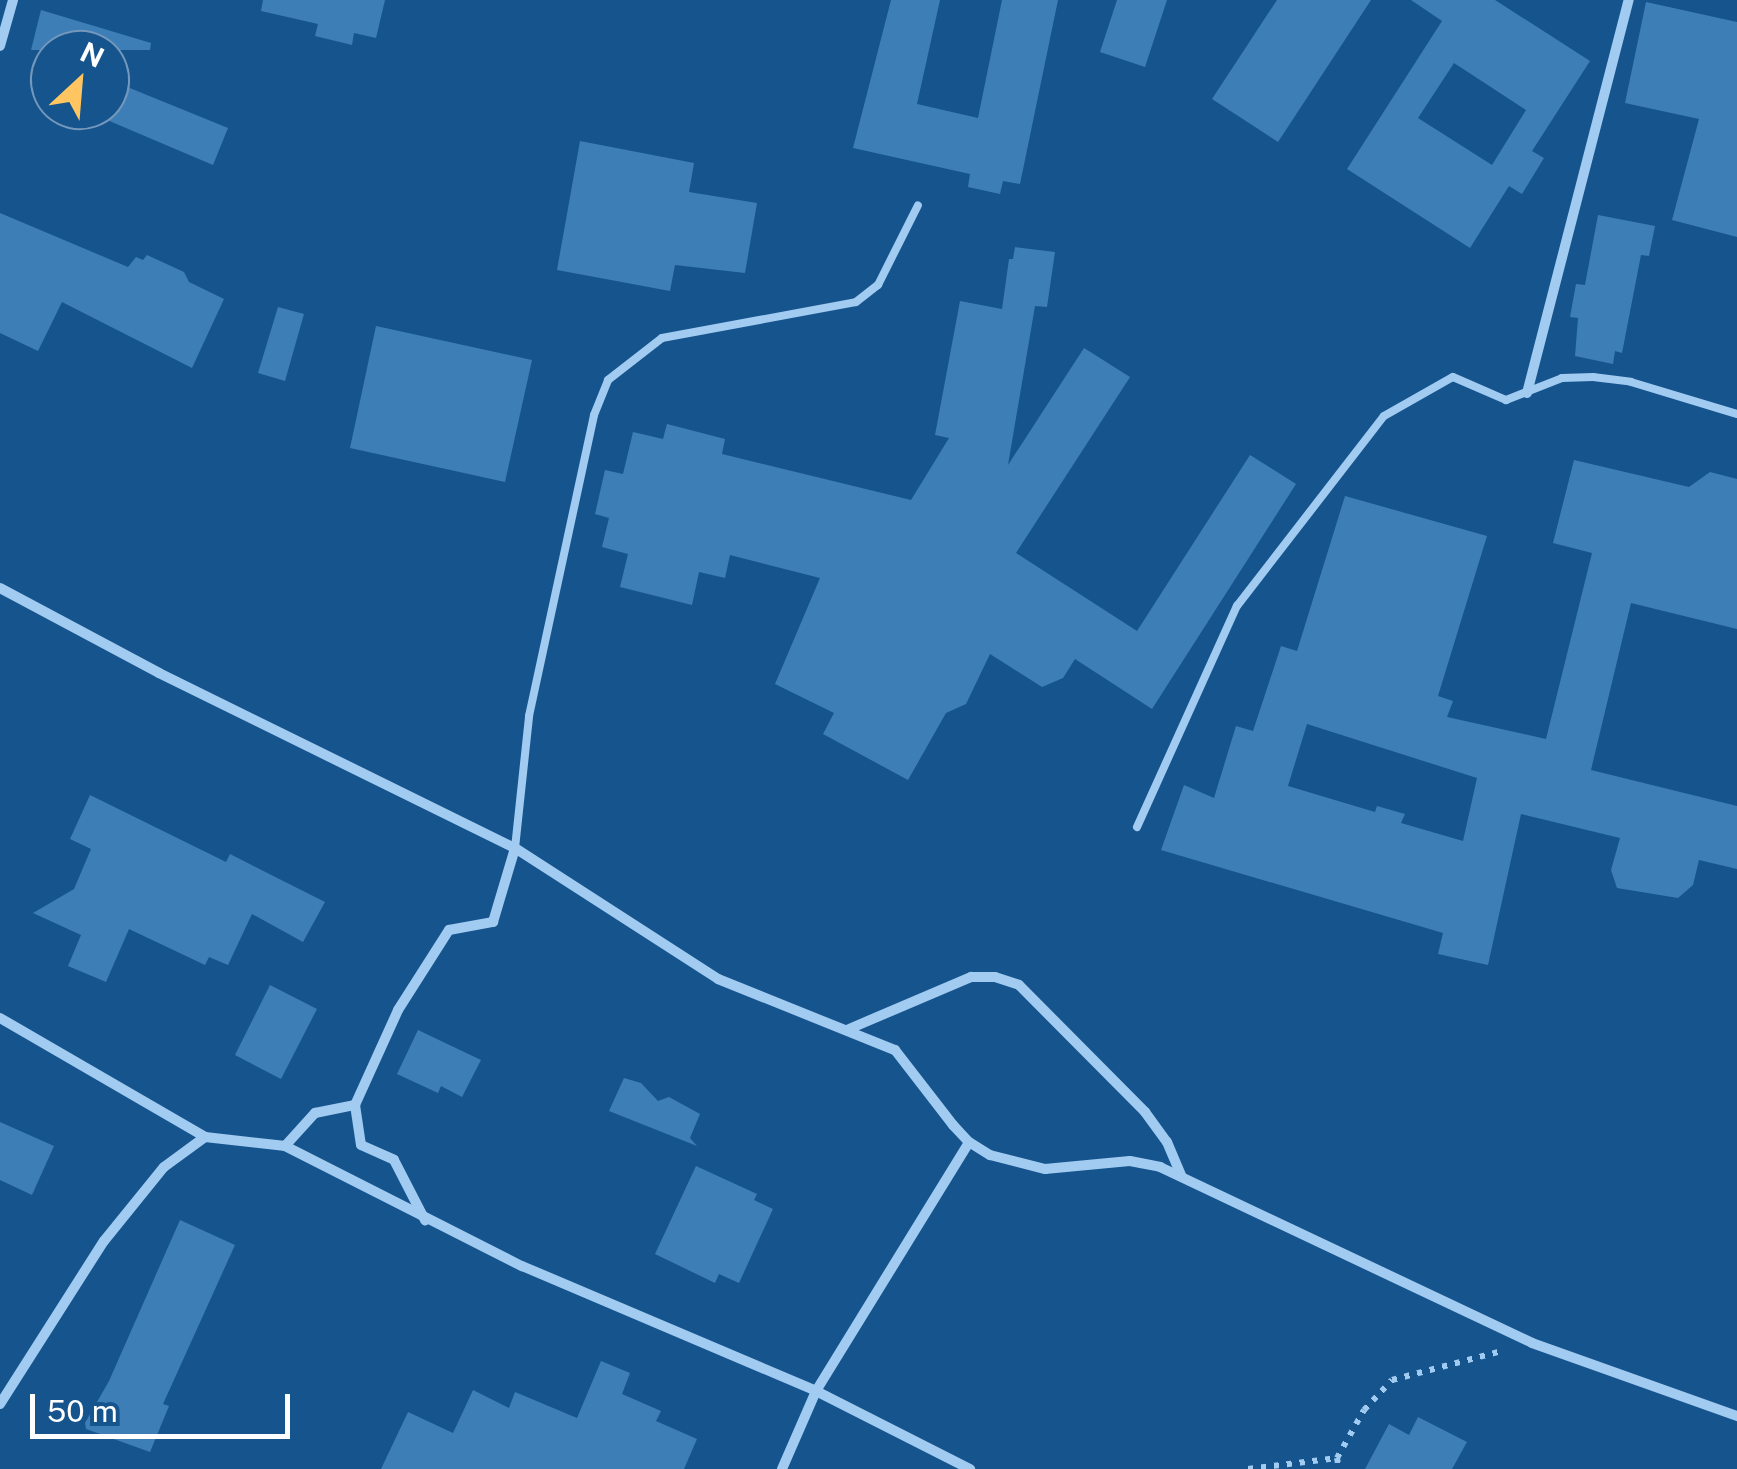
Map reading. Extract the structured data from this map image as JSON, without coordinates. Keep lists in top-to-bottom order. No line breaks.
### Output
{"scale_bar":"50 m","north":"top right"}
